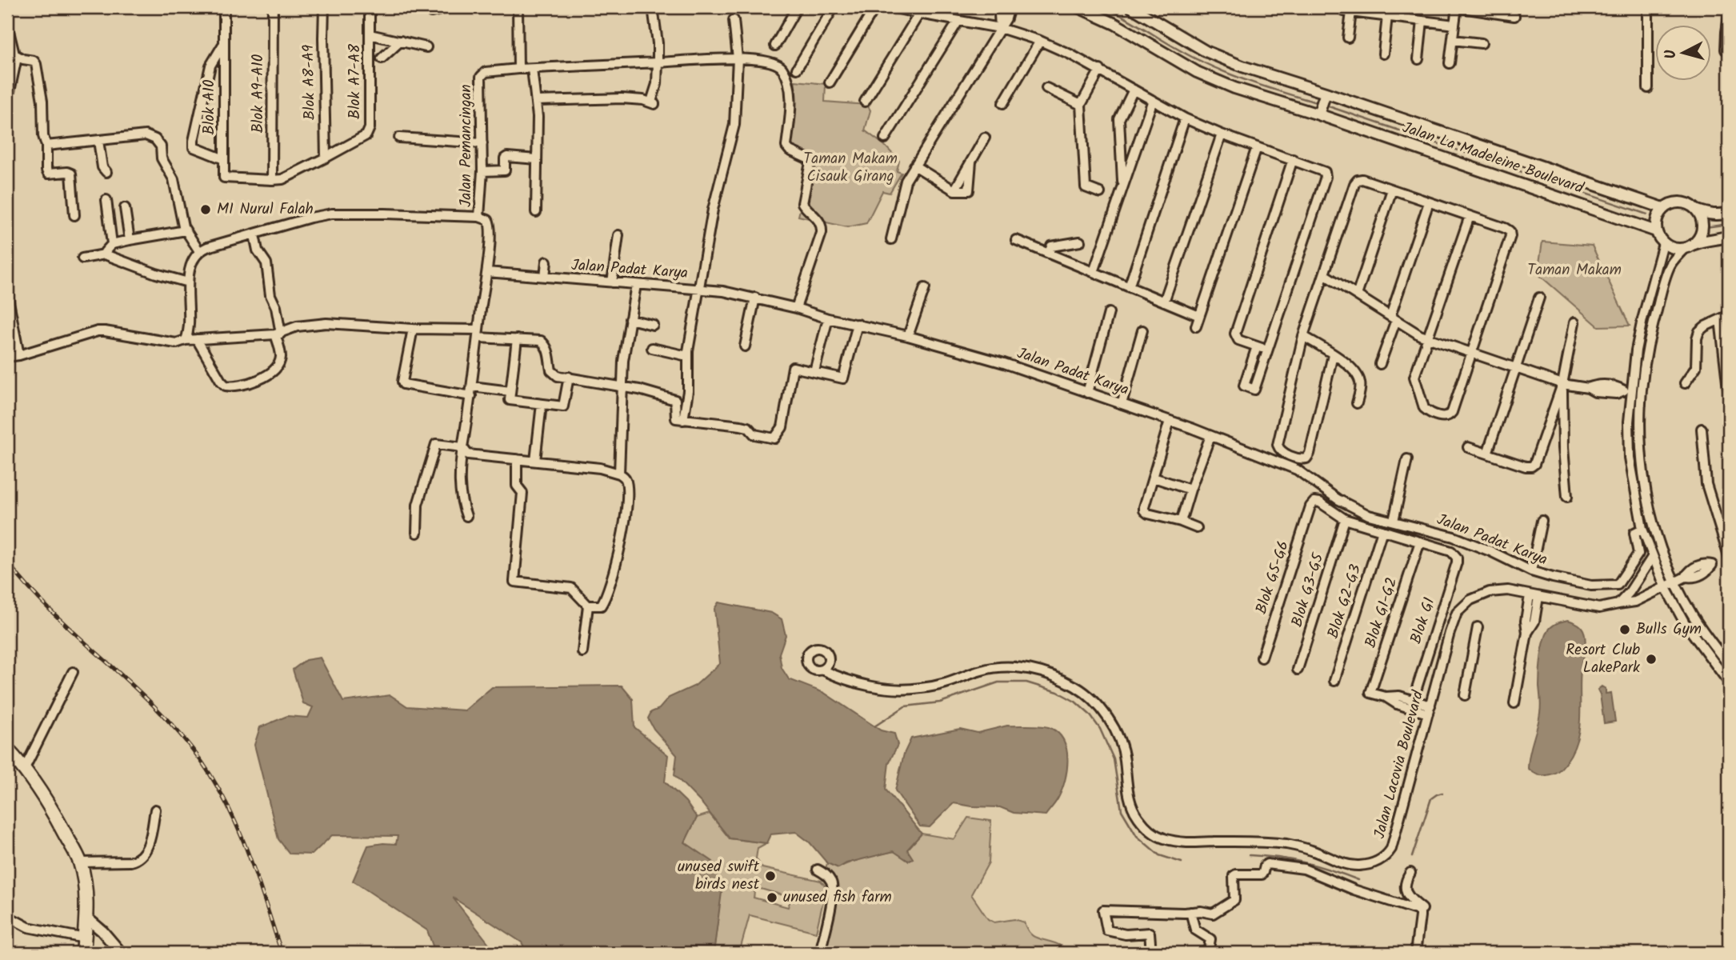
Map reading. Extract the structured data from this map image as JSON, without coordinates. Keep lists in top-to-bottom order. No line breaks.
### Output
{"streets":{"street":["Blok A7-A8","Blok A8-A9","Blok A9-A10","Blok A10","Jalan Pemancingan","Jalan La Madeleine Boulevard","Jalan Padat Karya","Blok G5-G6","Blok G3-G5","Blok G2-G3","Blok G1-G2","Blok G1","Jalan Lacovia Boulevard"]},"crossings":[["Blok A7-A8","Blok A8-A9"],["Blok A9-A10","Blok A10"],["Blok G5-G6","Blok G3-G5"],["Blok G1-G2","Blok G1"],["Blok G1-G2","Jalan Lacovia Boulevard"]],"parks":["Taman Makam Cisauk Girang","Taman Makam"],"places":["MI Nurul Falah","Bulls Gym","Resort Club LakePark","unused swift birds nest","unused fish farm"],"north":"left"}
